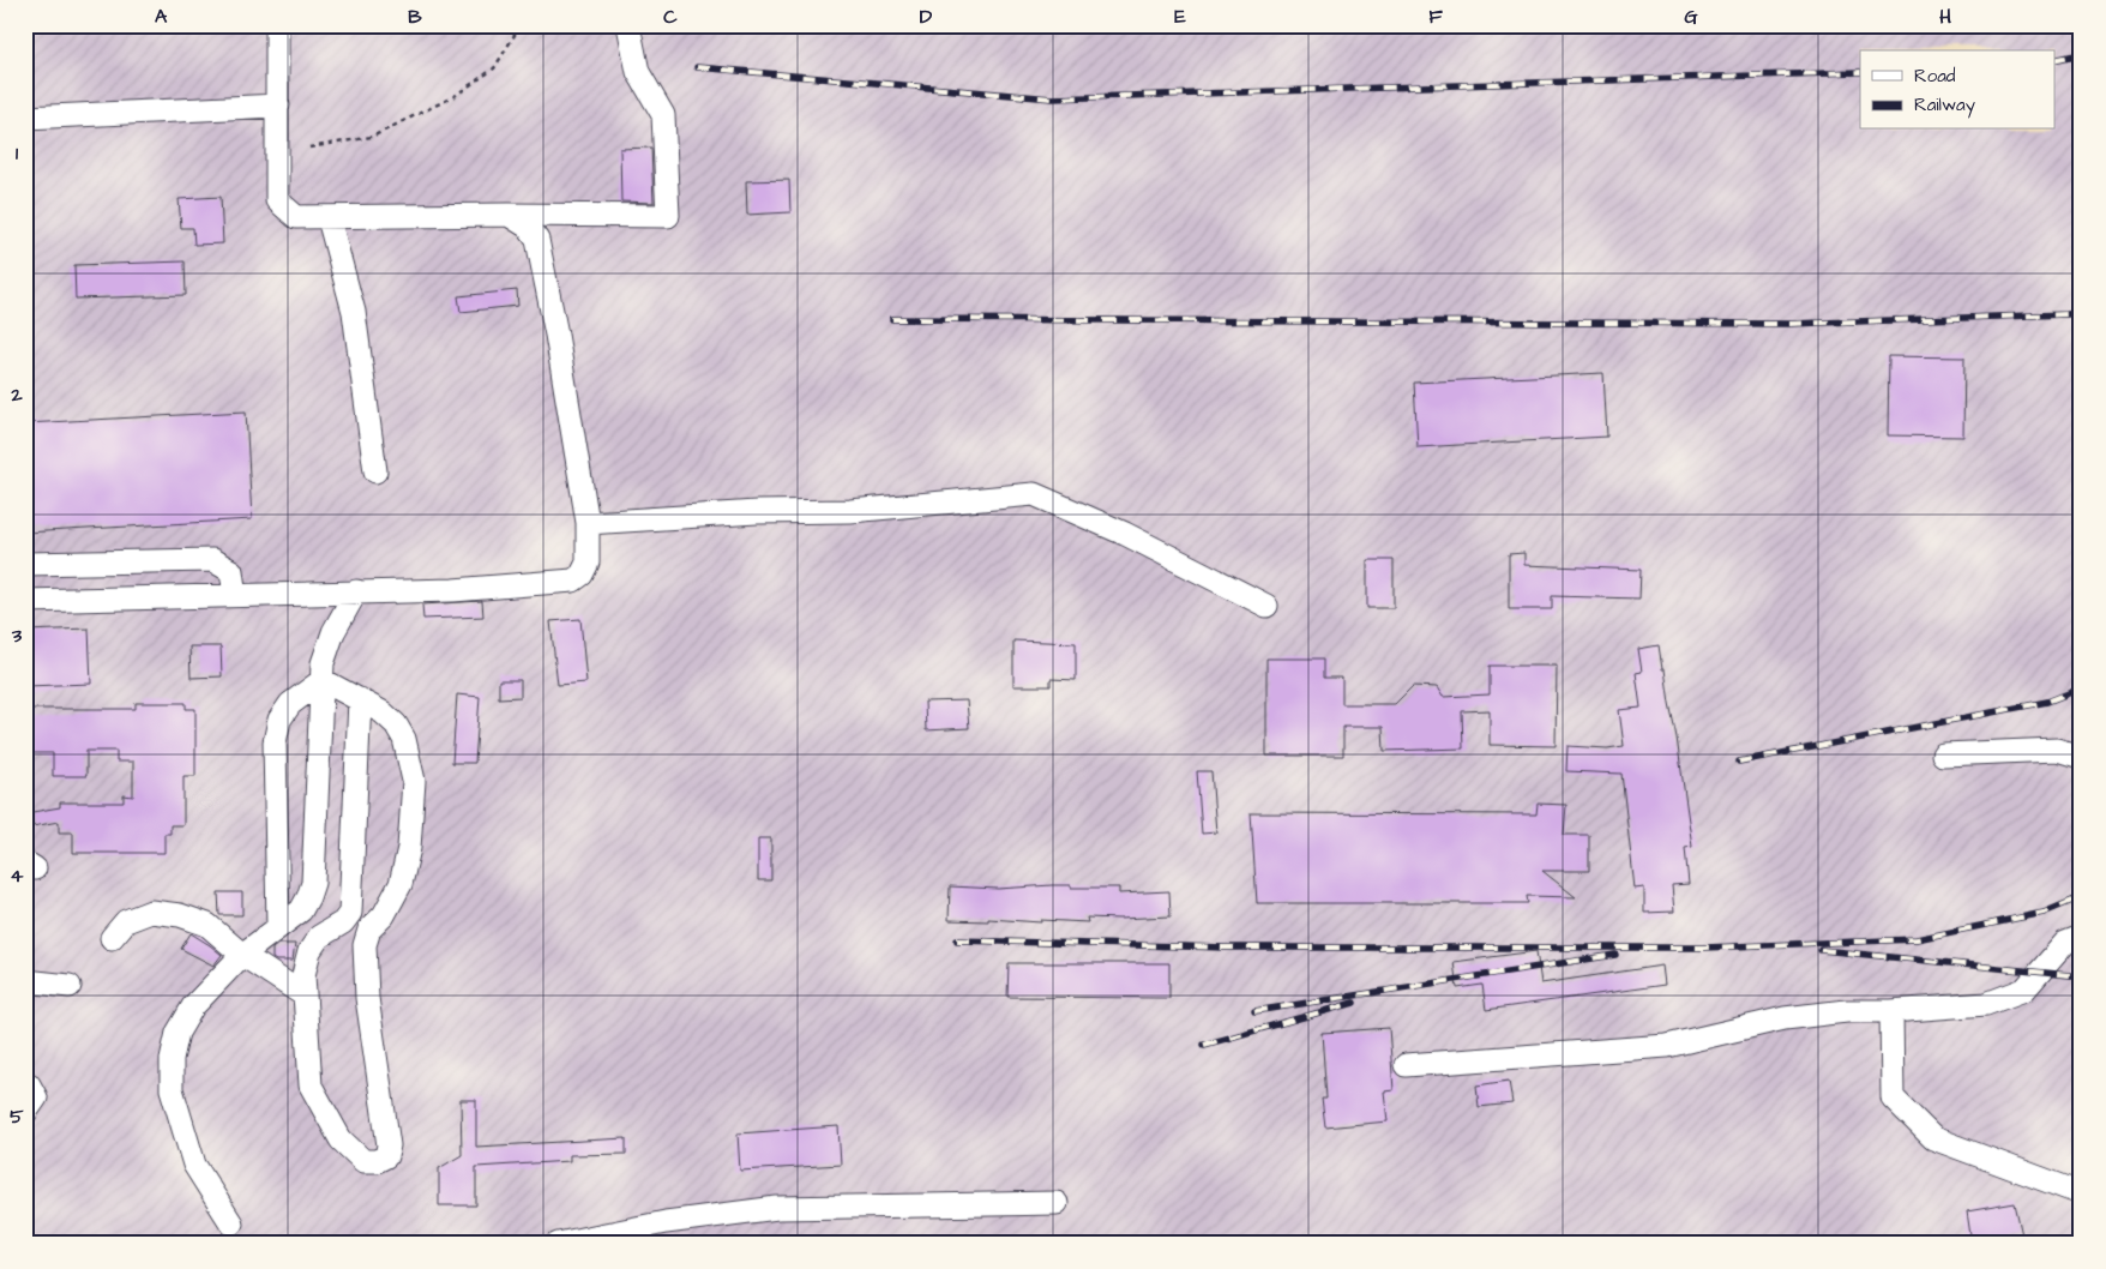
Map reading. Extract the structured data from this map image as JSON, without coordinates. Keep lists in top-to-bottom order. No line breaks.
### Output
{"legend":["Road","Railway"],"grid":{"columns":["A","B","C","D","E","F","G","H"],"rows":["1","2","3","4","5"]}}
